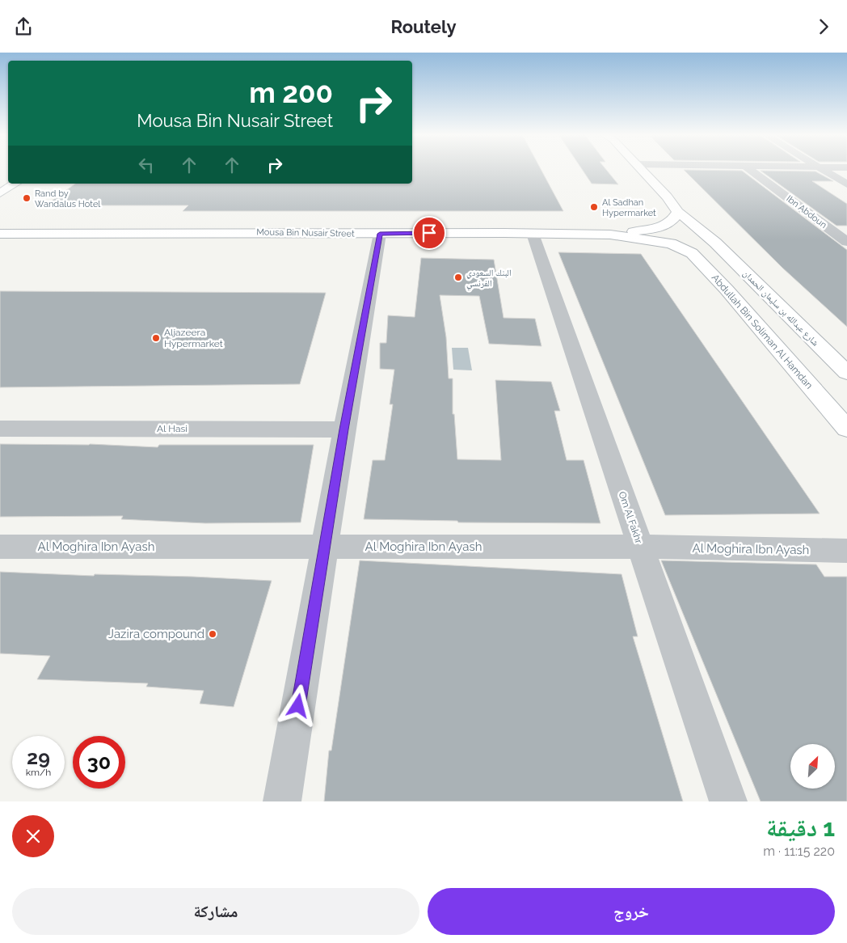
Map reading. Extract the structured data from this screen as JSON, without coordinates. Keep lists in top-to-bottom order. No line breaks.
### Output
{"streets":{"street":["Ibn Abdoun","Mousa Bin Nusair Street","شارع عبدالله بن سليمان الحمدان","Abdullah Bin Soliman Al Hamdan","Al Hasi","Om Al Fakhr","Al Moghira Ibn Ayash"]},"crossings":[["Mousa Bin Nusair Street","Abdullah Bin Soliman Al Hamdan"],["Mousa Bin Nusair Street","Om Al Fakhr"],["Om Al Fakhr","Al Moghira Ibn Ayash"]],"places":["Rand by Wandalus Hotel","Al Sadhan Hypermarket","البنك السعودي الفرنسي","Aljazeera Hypermarket","Jazira compound"],"north":"top right","page":{"header":"Routely","turn":["200 m","Mousa Bin Nusair Street"],"speed":"29 km/h","limit":"30","heading":["1 دقيقة","220 m · 11:15"],"buttons":["خروج","مشاركة"]}}
